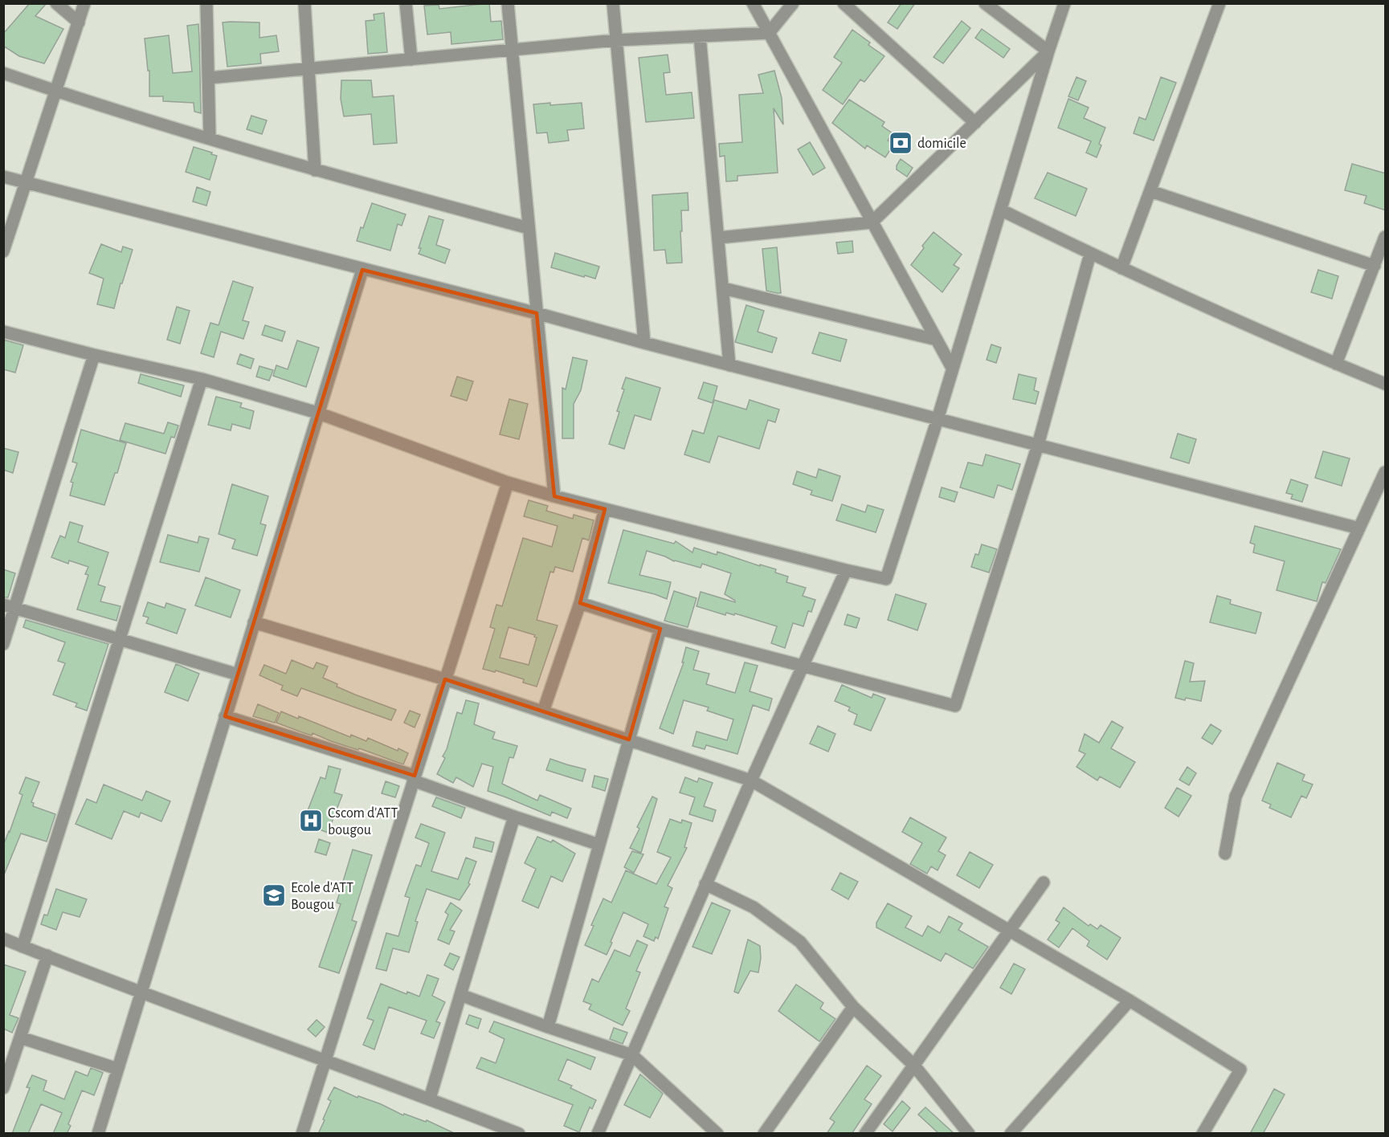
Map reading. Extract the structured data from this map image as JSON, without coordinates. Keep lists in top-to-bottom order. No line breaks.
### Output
{"places":{"bank":["domicile"],"hospital":["Cscom d'ATT bougou"],"school or university":["Ecole d'ATT Bougou"]}}
